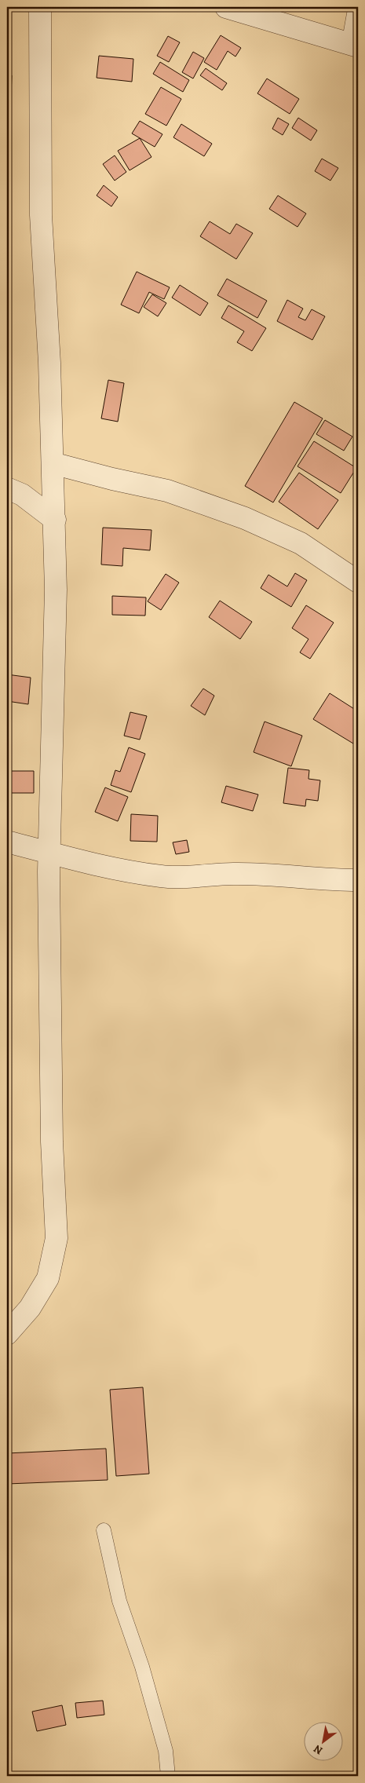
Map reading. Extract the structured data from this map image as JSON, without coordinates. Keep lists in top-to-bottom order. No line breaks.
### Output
{"north":"bottom left"}
